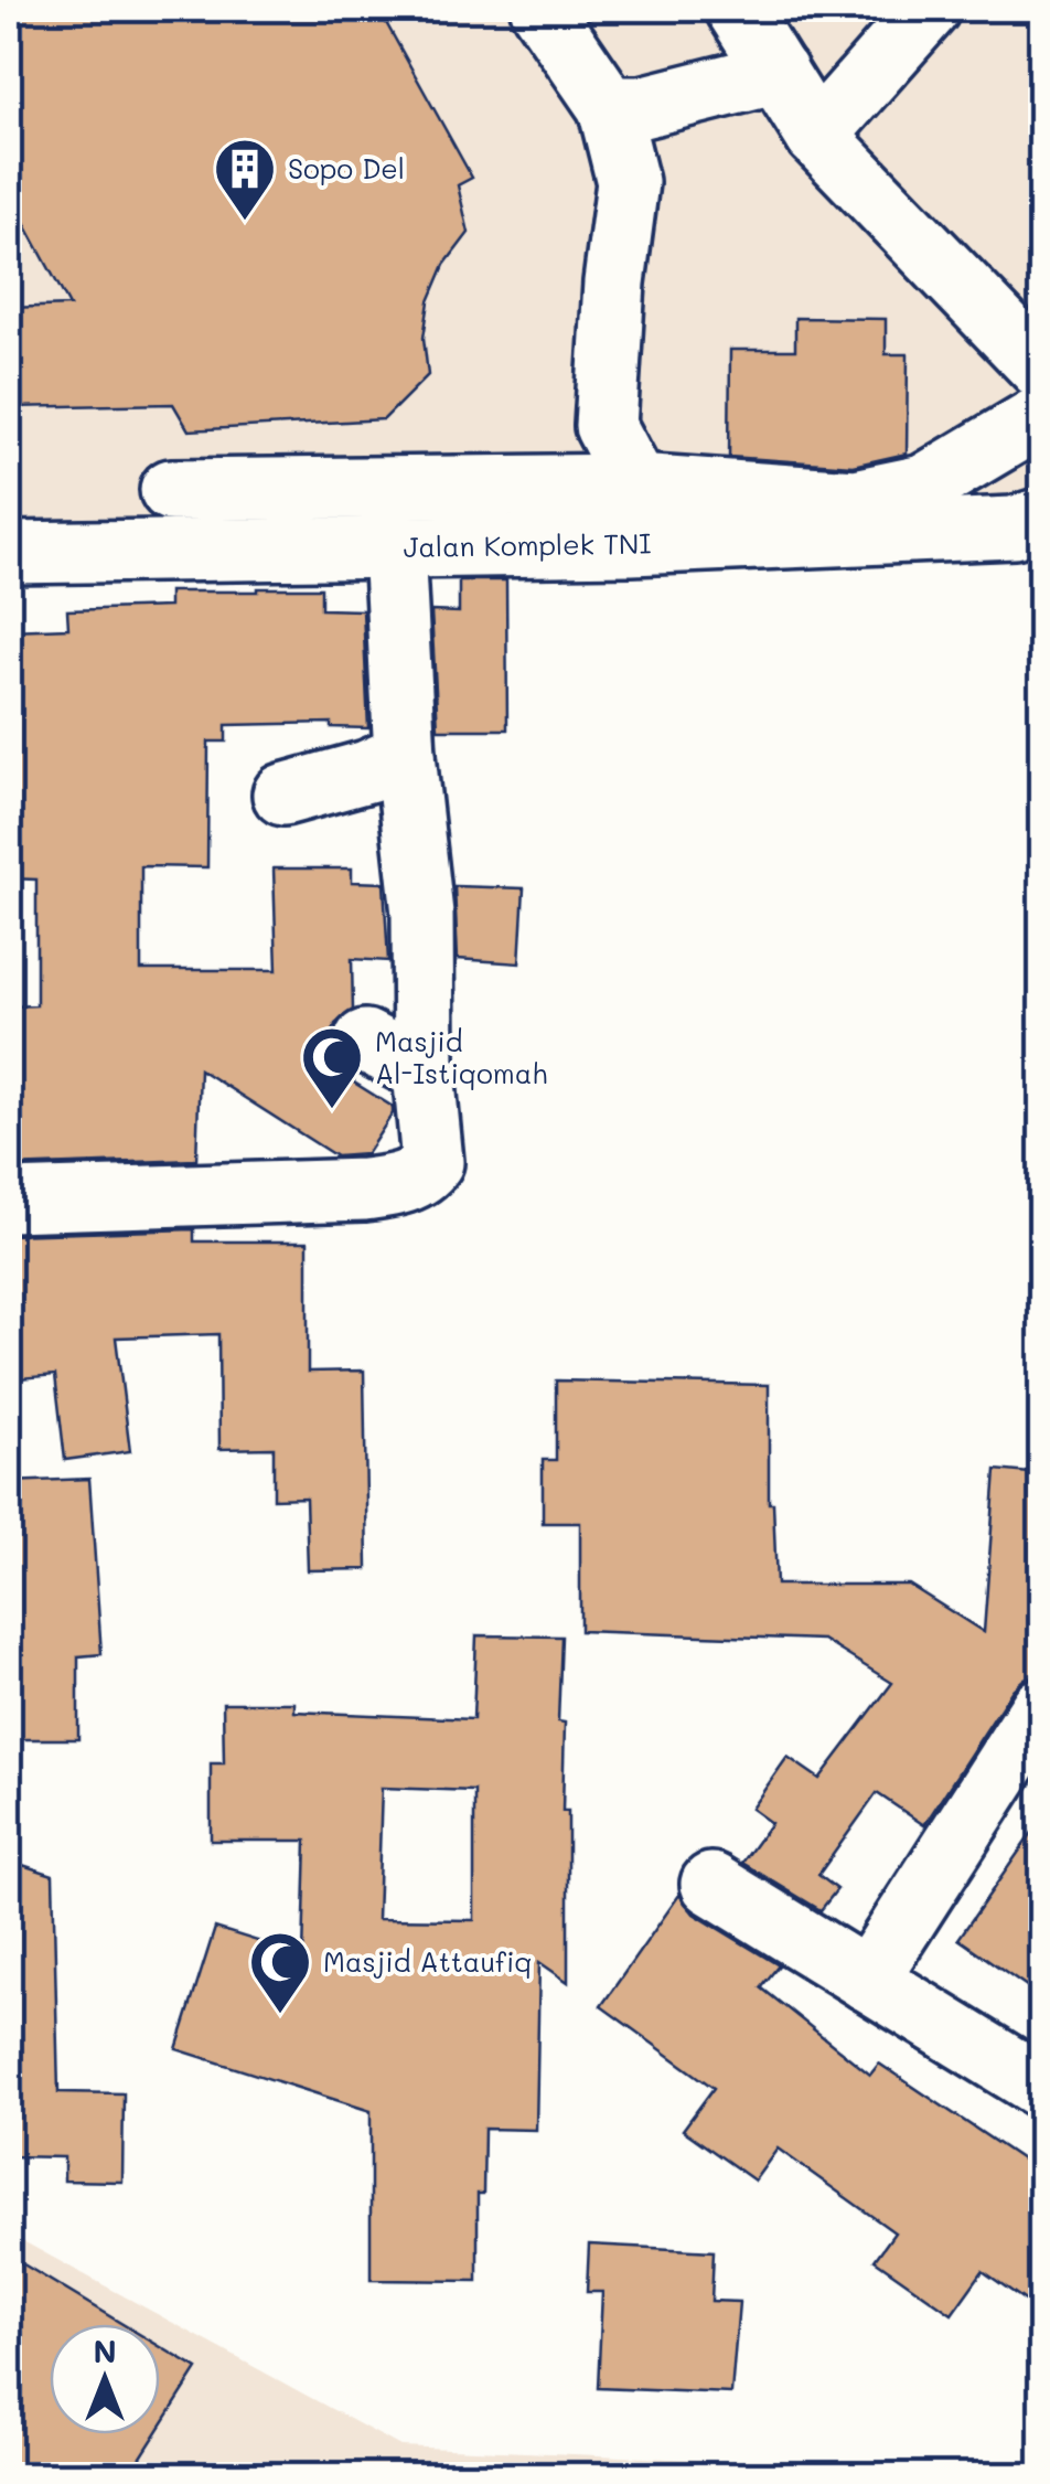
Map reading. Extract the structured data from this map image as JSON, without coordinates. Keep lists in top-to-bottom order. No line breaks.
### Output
{"streets":{"street":["Jalan Komplek TNI"]},"places":{"building":["Sopo Del"],"mosque":["Masjid Al-Istiqomah","Masjid Attaufiq"]},"north":"top"}
